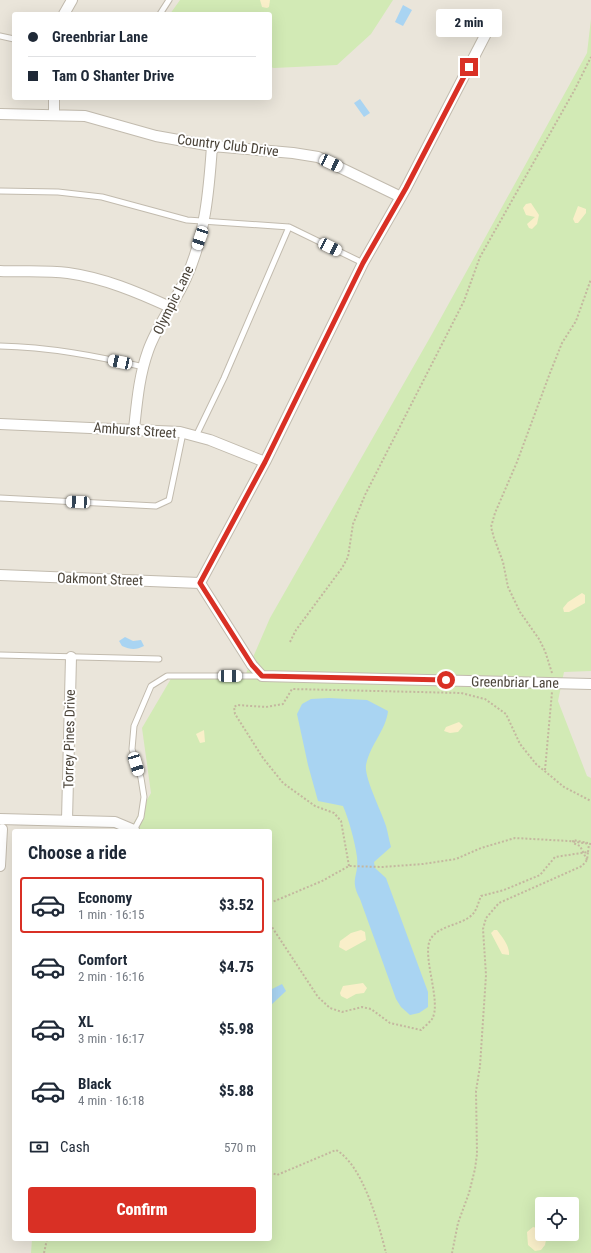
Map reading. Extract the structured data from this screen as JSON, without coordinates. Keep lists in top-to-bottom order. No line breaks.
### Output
{"streets":{"street":["Country Club Drive","Olympic Lane","Amhurst Street","Oakmont Street","Greenbriar Lane","Torrey Pines Drive"]},"crossings":[["Country Club Drive","Olympic Lane"],["Olympic Lane","Amhurst Street"]],"page":{"bubble":"2 min","banner":["Greenbriar Lane","Tam O Shanter Drive"],"heading":"Choose a ride","list":[{"name":"Economy","note":"1 min · 16:15","value":"$3.52"},{"name":"Comfort","note":"2 min · 16:16","value":"$4.75"},{"name":"XL","note":"3 min · 16:17","value":"$5.98"},{"name":"Black","note":"4 min · 16:18","value":"$5.88"}],"pay":["Cash","570 m"],"buttons":"Confirm"}}
